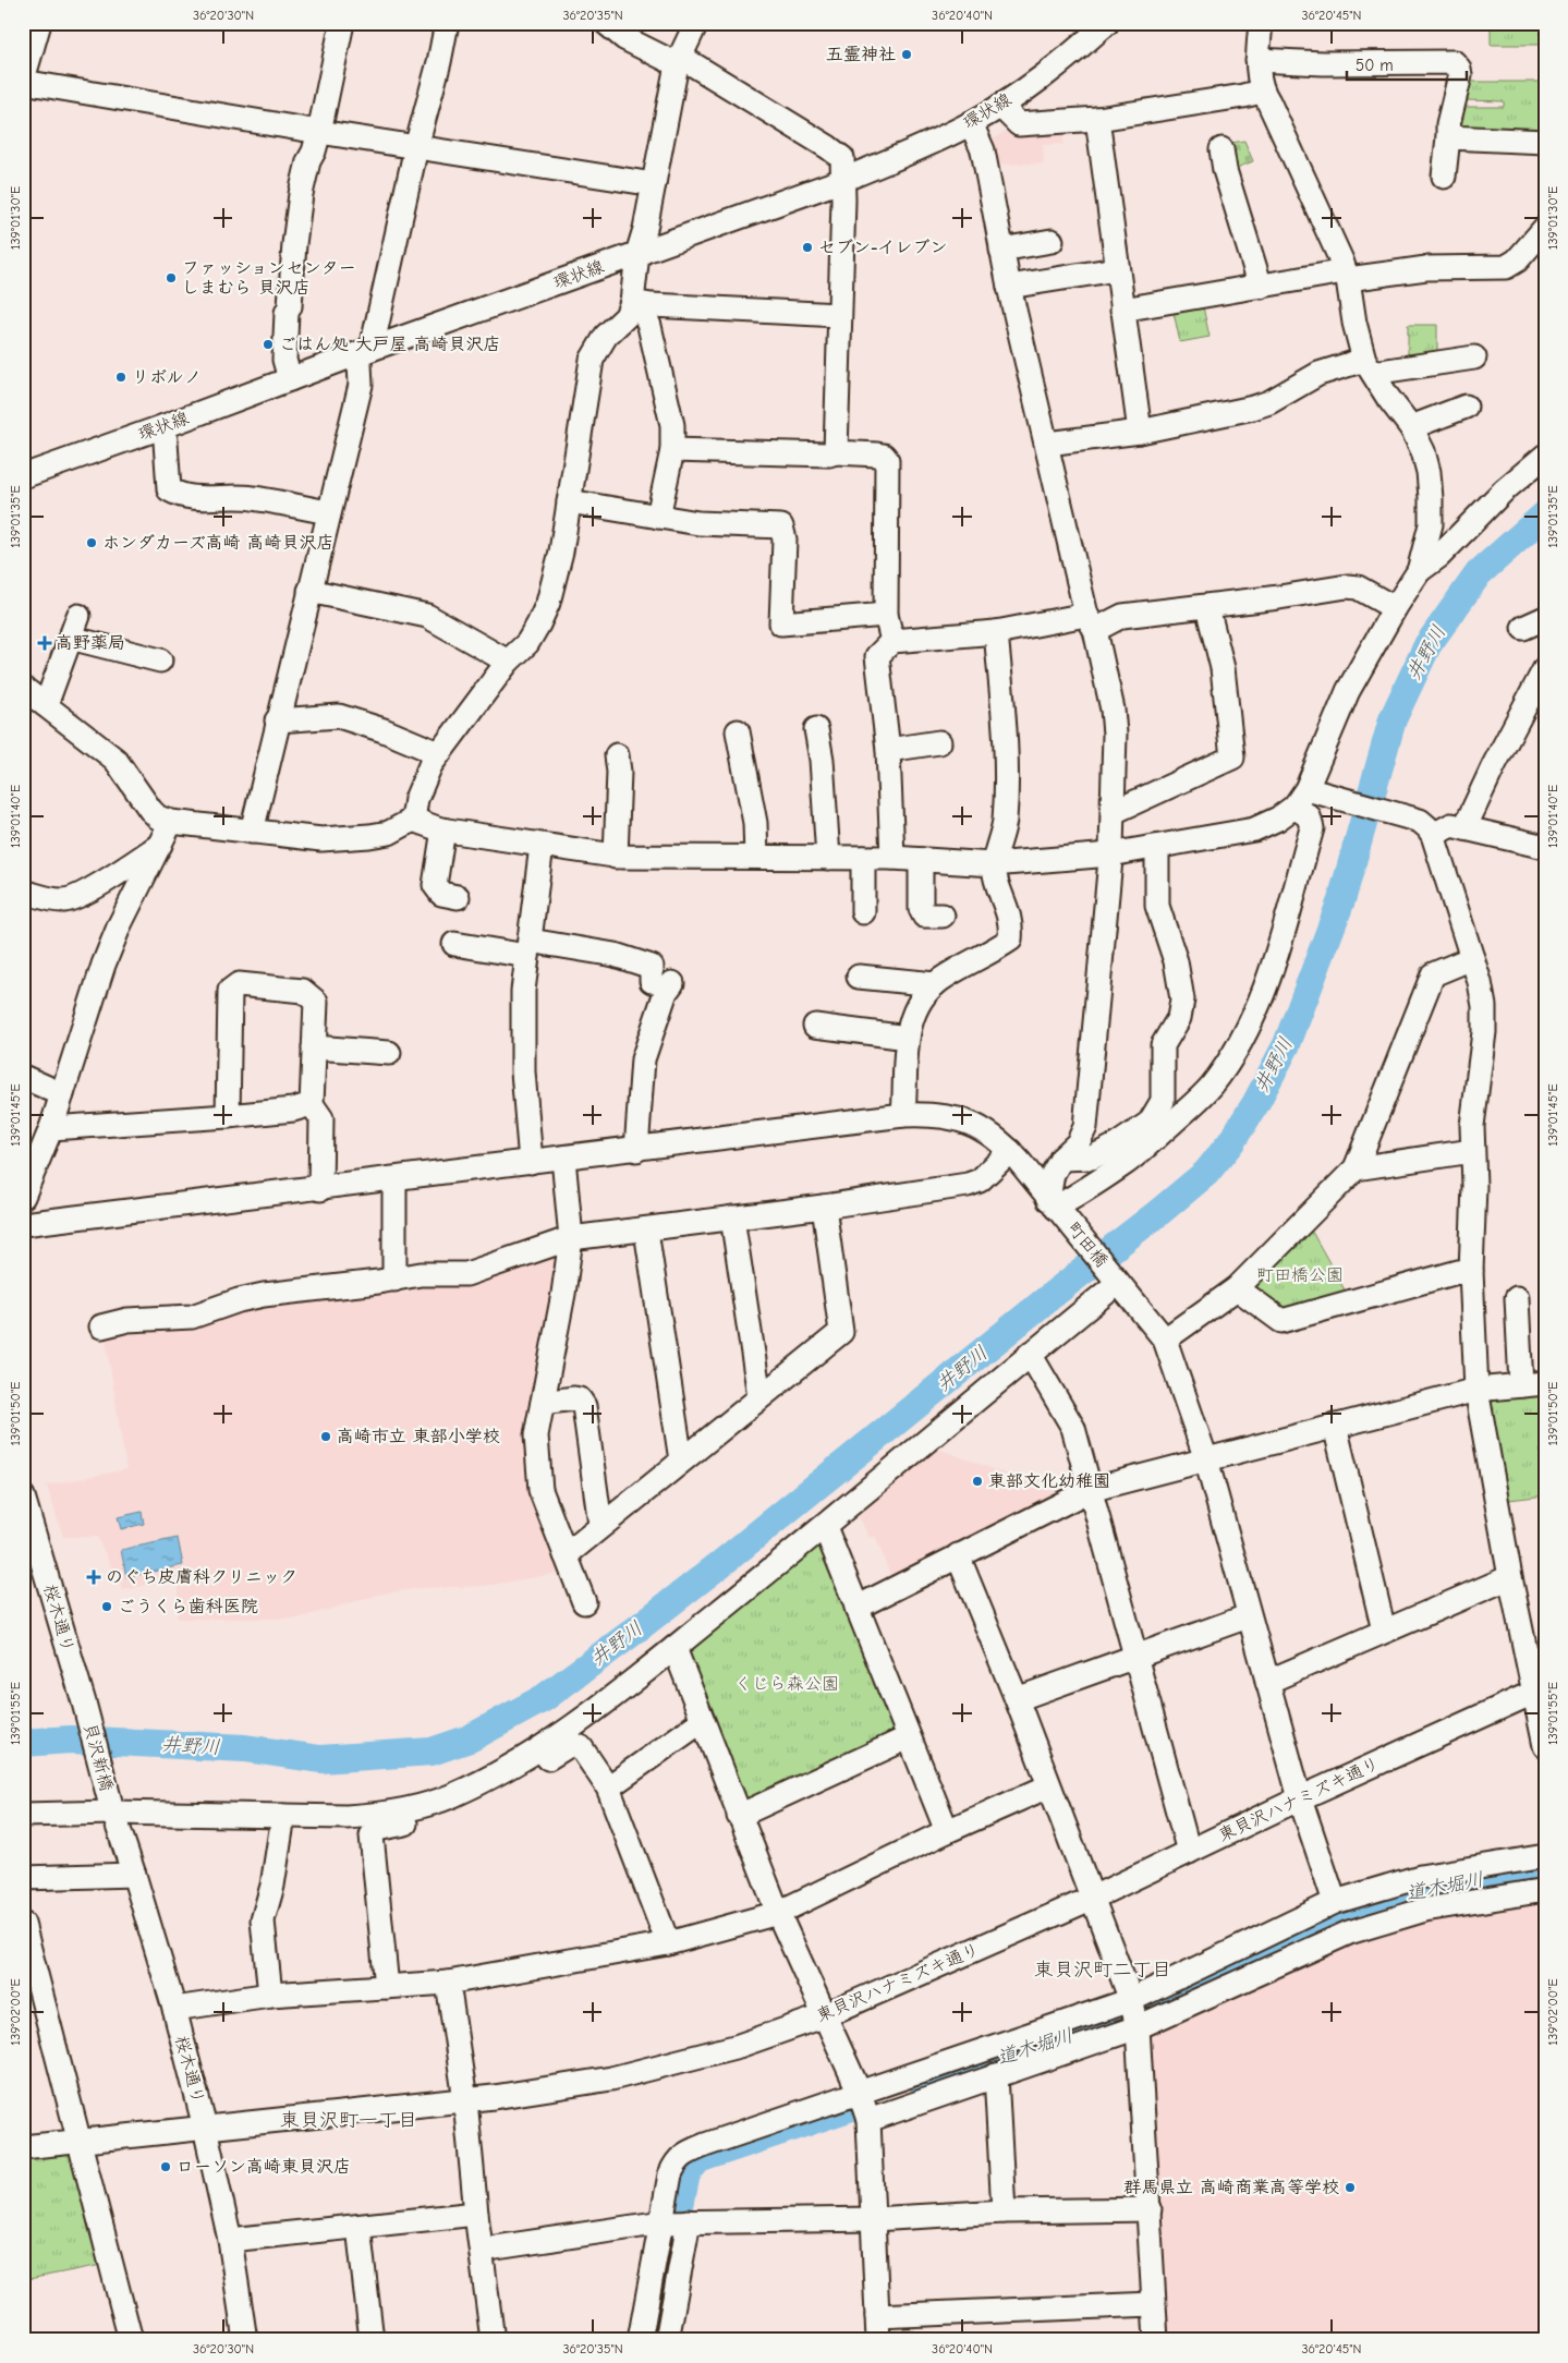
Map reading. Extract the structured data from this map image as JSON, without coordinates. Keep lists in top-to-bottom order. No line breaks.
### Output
{"streets":{"street":["環状線","町田橋","桜木通り","貝沢新橋","東貝沢ハナミズキ通り"]},"crossings":[["桜木通り","貝沢新橋"],["桜木通り","東貝沢ハナミズキ通り"]],"districts":["東貝沢町二丁目","東貝沢町一丁目"],"water":["井野川","道木堀川"],"parks":["町田橋公園","くじら森公園"],"places":{"other":["五霊神社","セブン-イレブン","ファッションセンター しまむら 貝沢店","ごはん処 大戸屋 高崎貝沢店","リボルノ","ホンダカーズ高崎 高崎貝沢店","高崎市立 東部小学校","東部文化幼稚園","ごうくら歯科医院","ローソン高崎東貝沢店","群馬県立 高崎商業高等学校"],"health":["高野薬局","のぐち皮膚科クリニック"]},"scale_bar":"50 m","coordinates":["36°20'30\"N","36°20'35\"N","36°20'40\"N","36°20'45\"N","139°01'30\"E","139°01'35\"E","139°01'40\"E","139°01'45\"E","139°01'50\"E","139°01'55\"E","139°02'00\"E"]}
